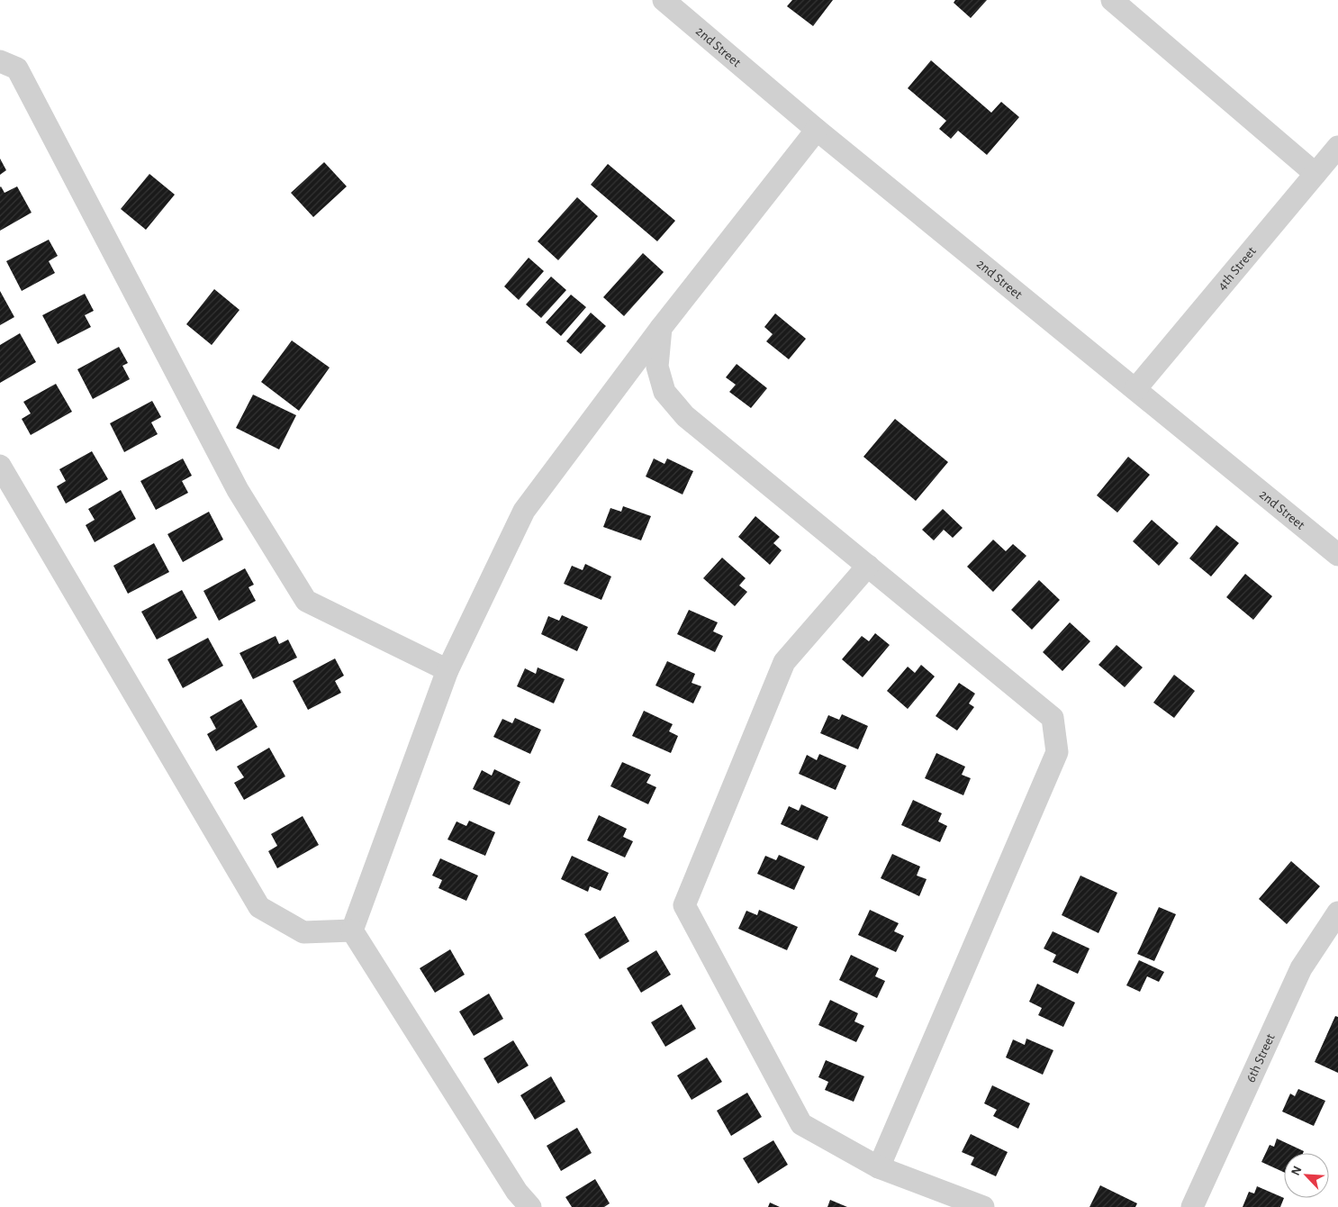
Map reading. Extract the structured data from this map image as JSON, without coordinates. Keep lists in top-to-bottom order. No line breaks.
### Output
{"streets":{"street":["2nd Street","4th Street","6th Street"]},"crossings":[["2nd Street","4th Street"]],"north":"top left"}
